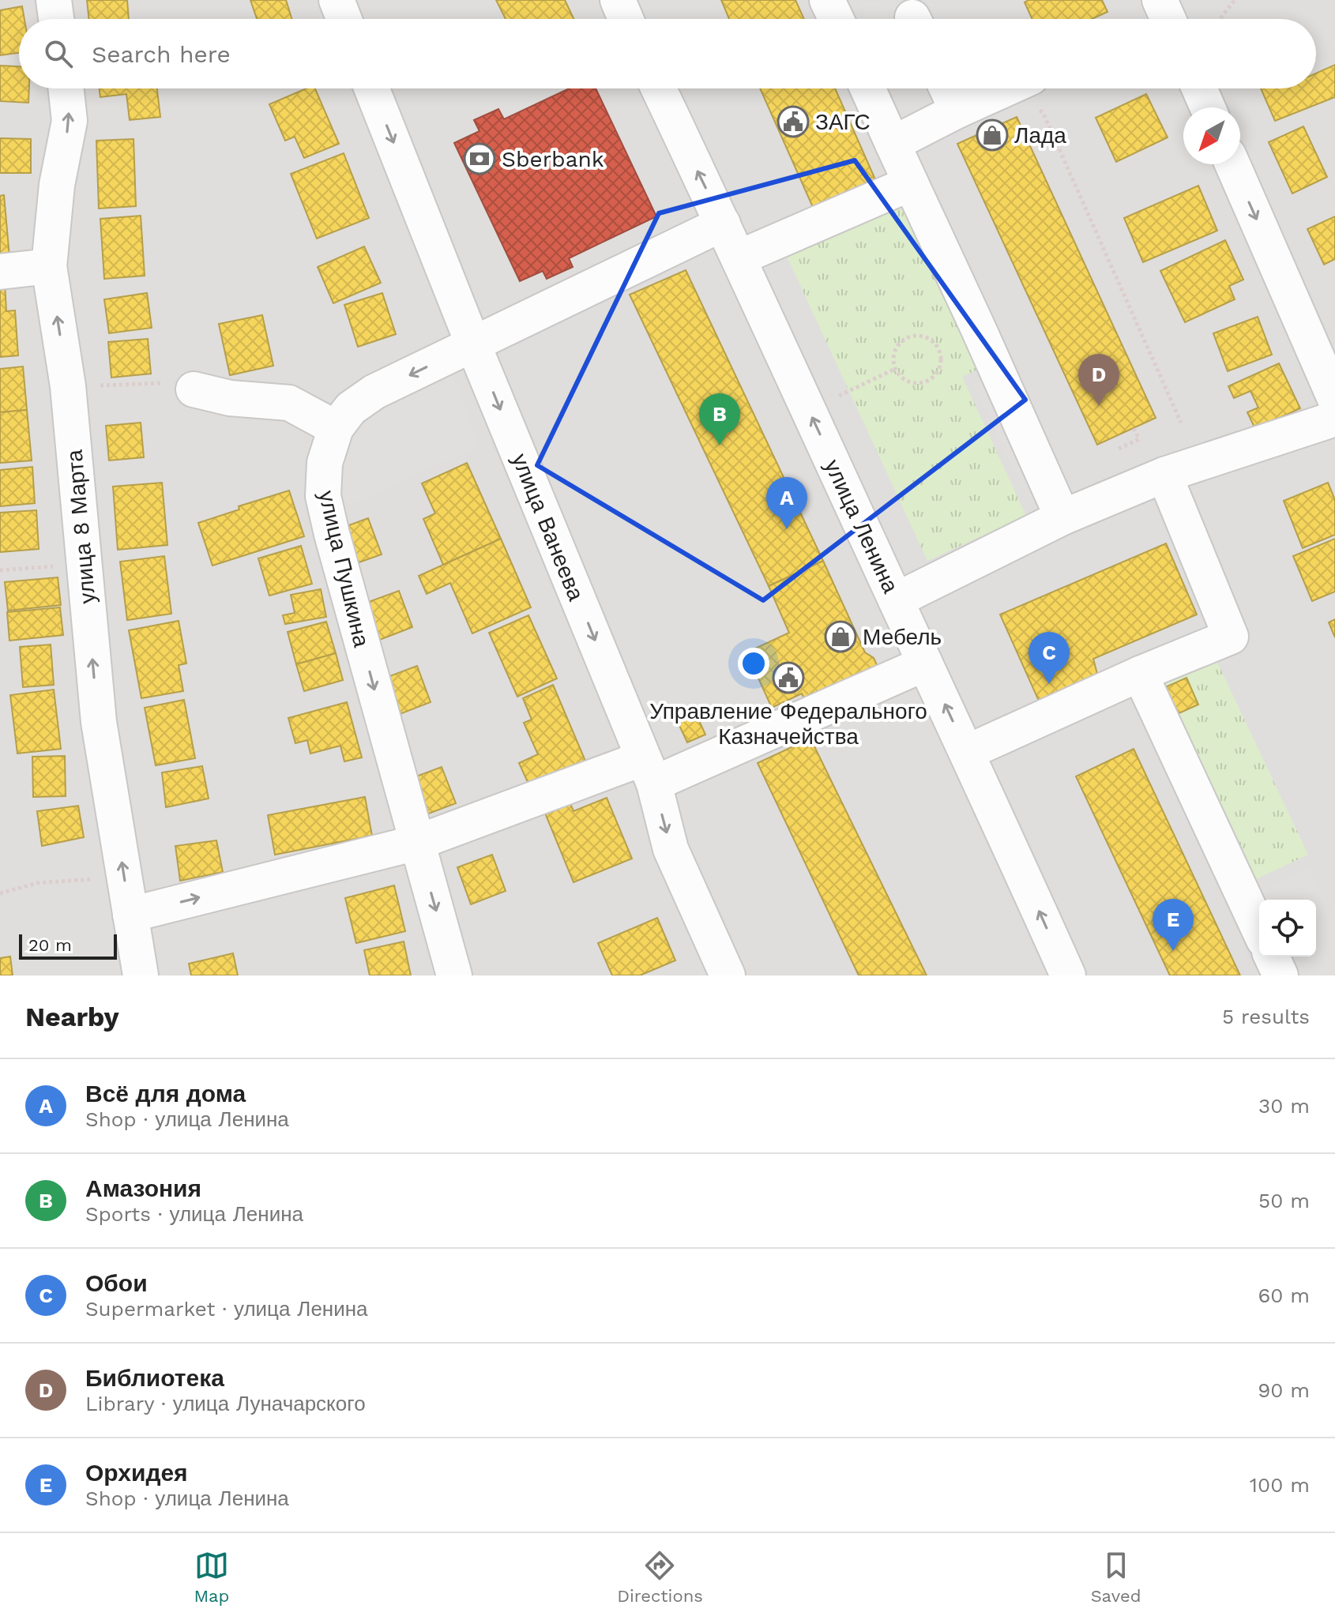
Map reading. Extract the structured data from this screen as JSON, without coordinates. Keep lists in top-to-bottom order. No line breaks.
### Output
{"streets":{"street":["улица Ленина","улица 8 Марта","улица Ванеева","улица Пушкина"]},"one_way":["улица 8 Марта","улица Ванеева","улица Пушкина"],"places":{"public building":["ЗАГС","Управление Федерального Казначейства"],"shop":["Лада","Мебель"],"bank":["Sberbank"]},"scale_bar":"20 m","north":"bottom left","page":{"search":"Search here","pins":["D","B","A","C","E"],"scale":"20 m","heading":["Nearby","5 results"],"list":[{"mark":"A","name":"Всё для дома","note":"Shop · улица Ленина","value":"30 m"},{"mark":"B","name":"Амазония","note":"Sports · улица Ленина","value":"50 m"},{"mark":"C","name":"Обои","note":"Supermarket · улица Ленина","value":"60 m"},{"mark":"D","name":"Библиотека","note":"Library · улица Луначарского","value":"90 m"},{"mark":"E","name":"Орхидея","note":"Shop · улица Ленина","value":"100 m"}],"nav":["Map","Directions","Saved"]}}
